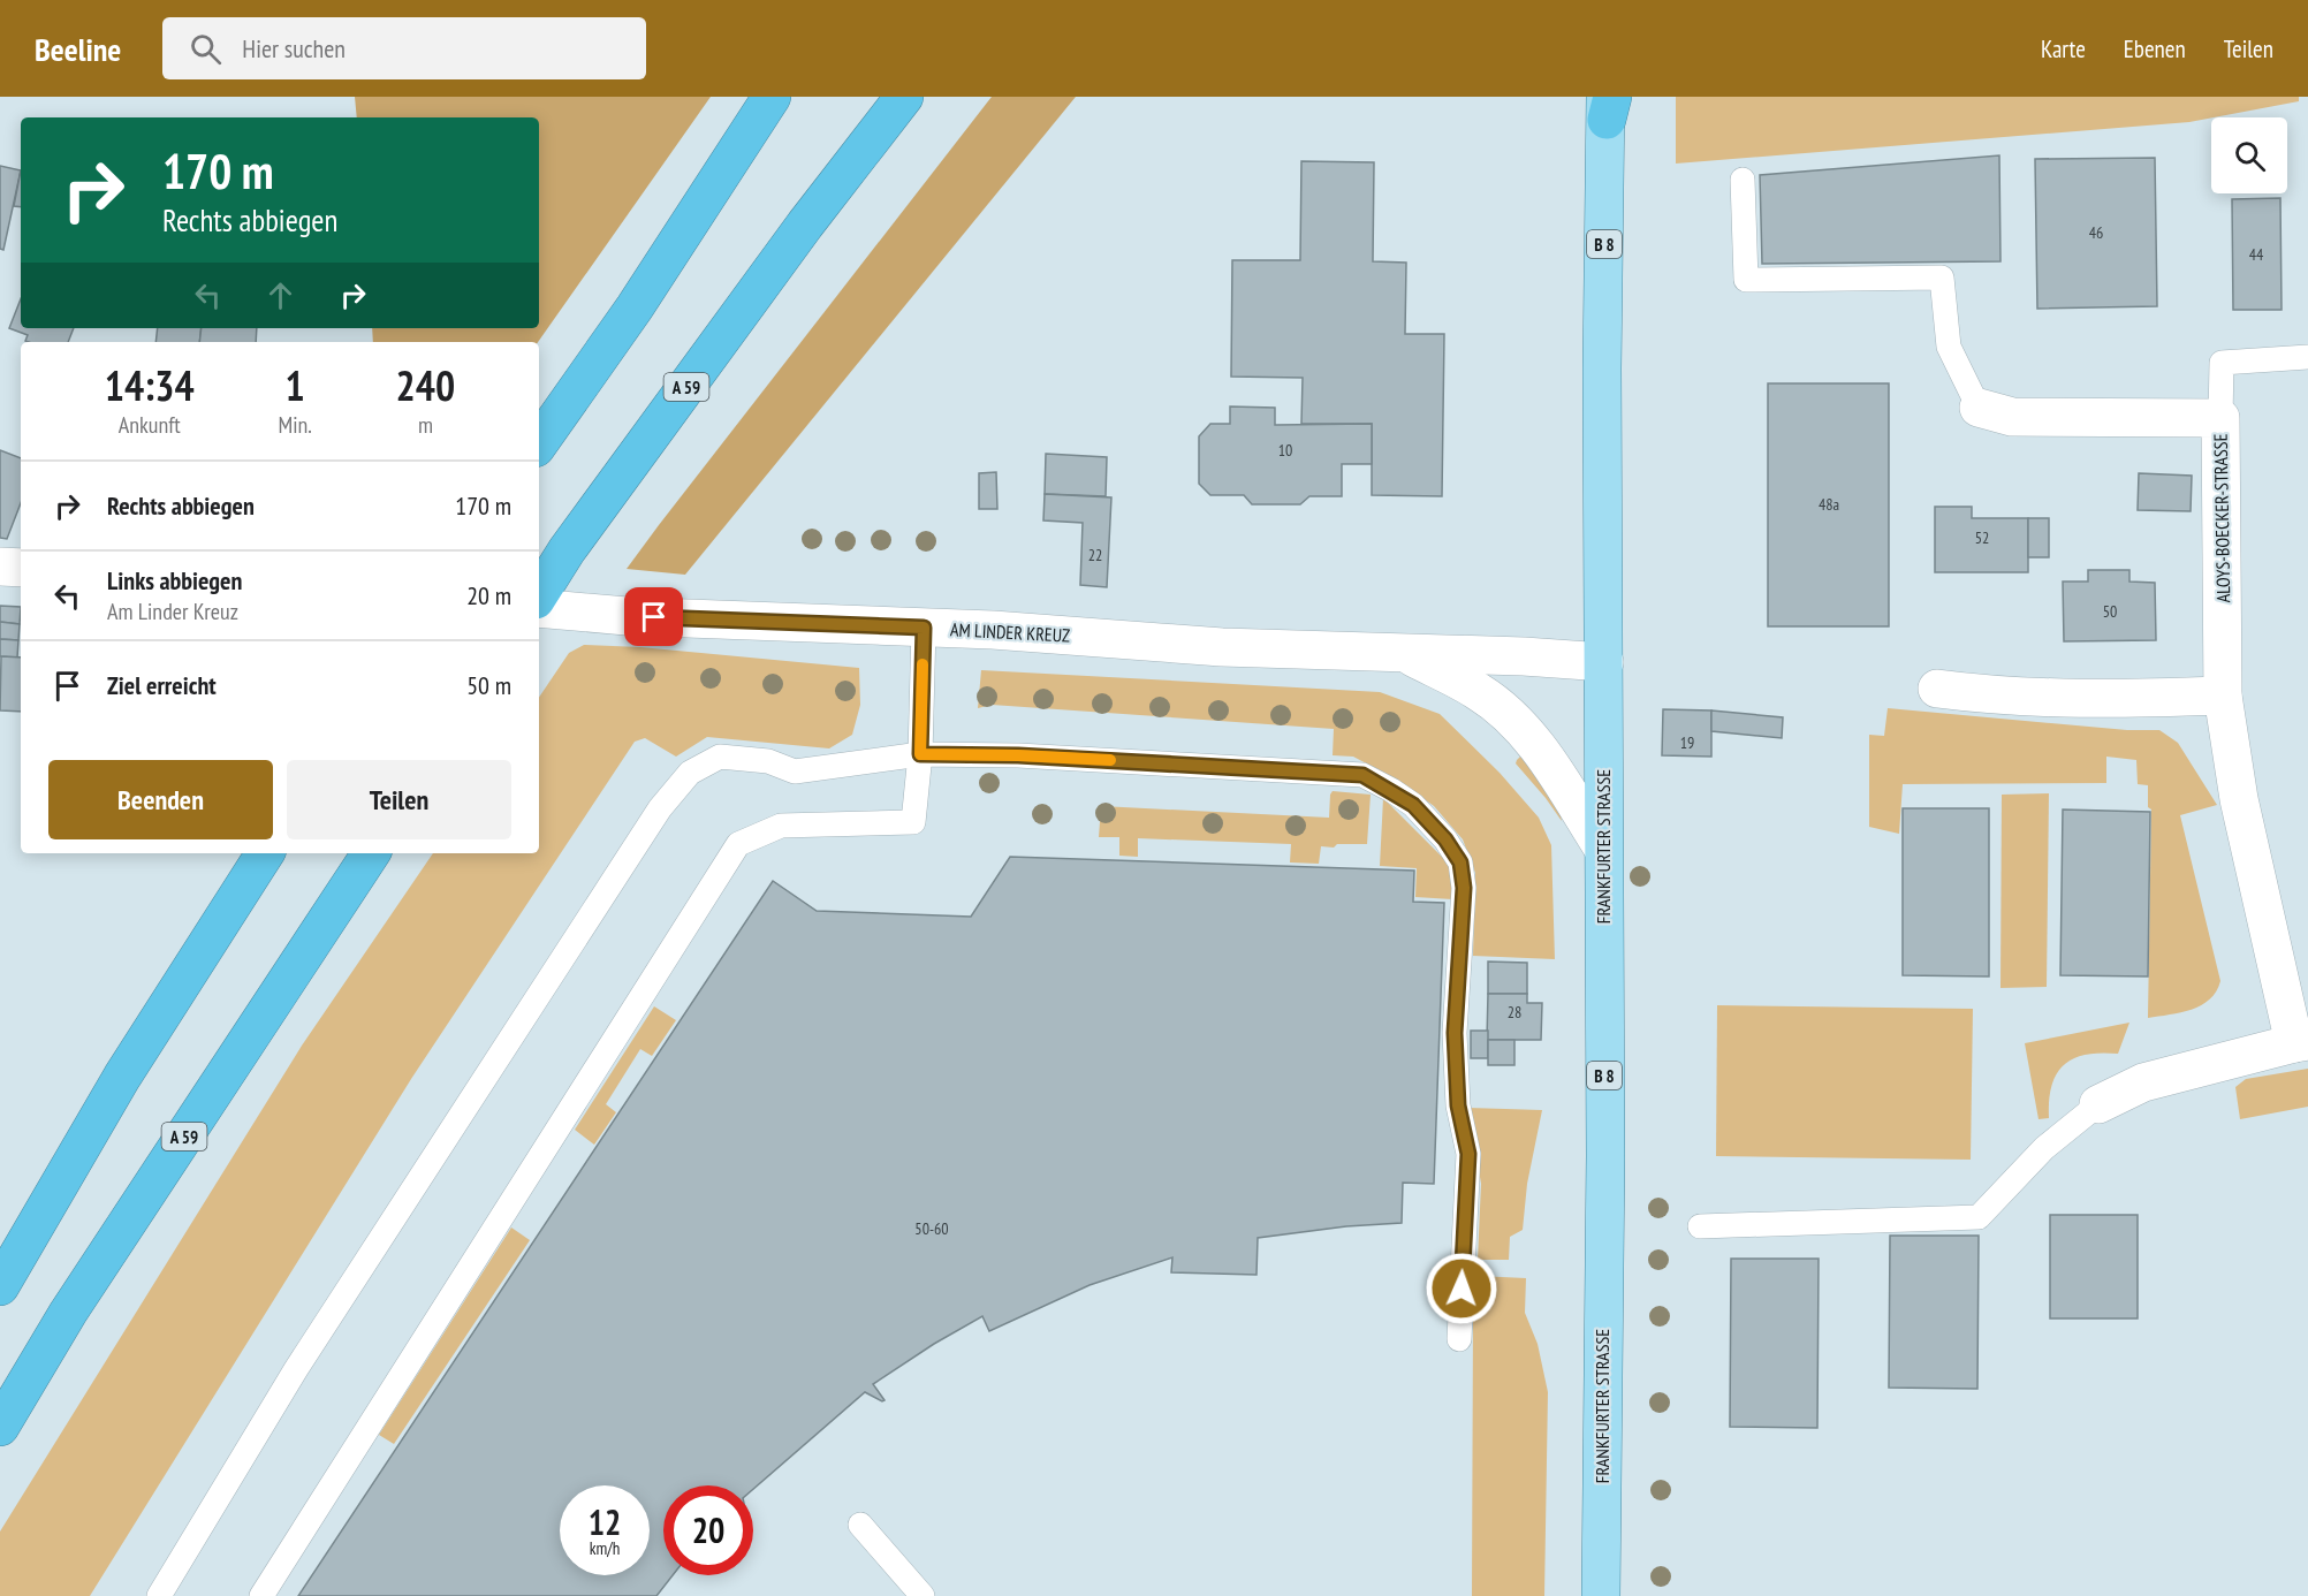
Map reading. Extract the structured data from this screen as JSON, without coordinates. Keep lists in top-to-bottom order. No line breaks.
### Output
{"streets":{"highway":["A 59"],"main road":["B 8","FRANKFURTER STRASSE"],"street":["ALOYS-BOECKER-STRASSE","AM LINDER KREUZ"]},"crossings":[["AM LINDER KREUZ","FRANKFURTER STRASSE"]],"house_numbers":["46","44","10","48a","52","22","50","19","28","50-60"],"page":{"header":"Beeline","search":"Hier suchen","nav":["Karte","Ebenen","Teilen"],"turn":["170 m","Rechts abbiegen"],"eta":["14:34","Ankunft","1","Min.","240","m"],"list":[{"name":"Rechts abbiegen","value":"170 m"},{"name":"Links abbiegen","note":"Am Linder Kreuz","value":"20 m"},{"name":"Ziel erreicht","value":"50 m"}],"buttons":["Beenden","Teilen"],"speed":"12 km/h","limit":"20"}}
